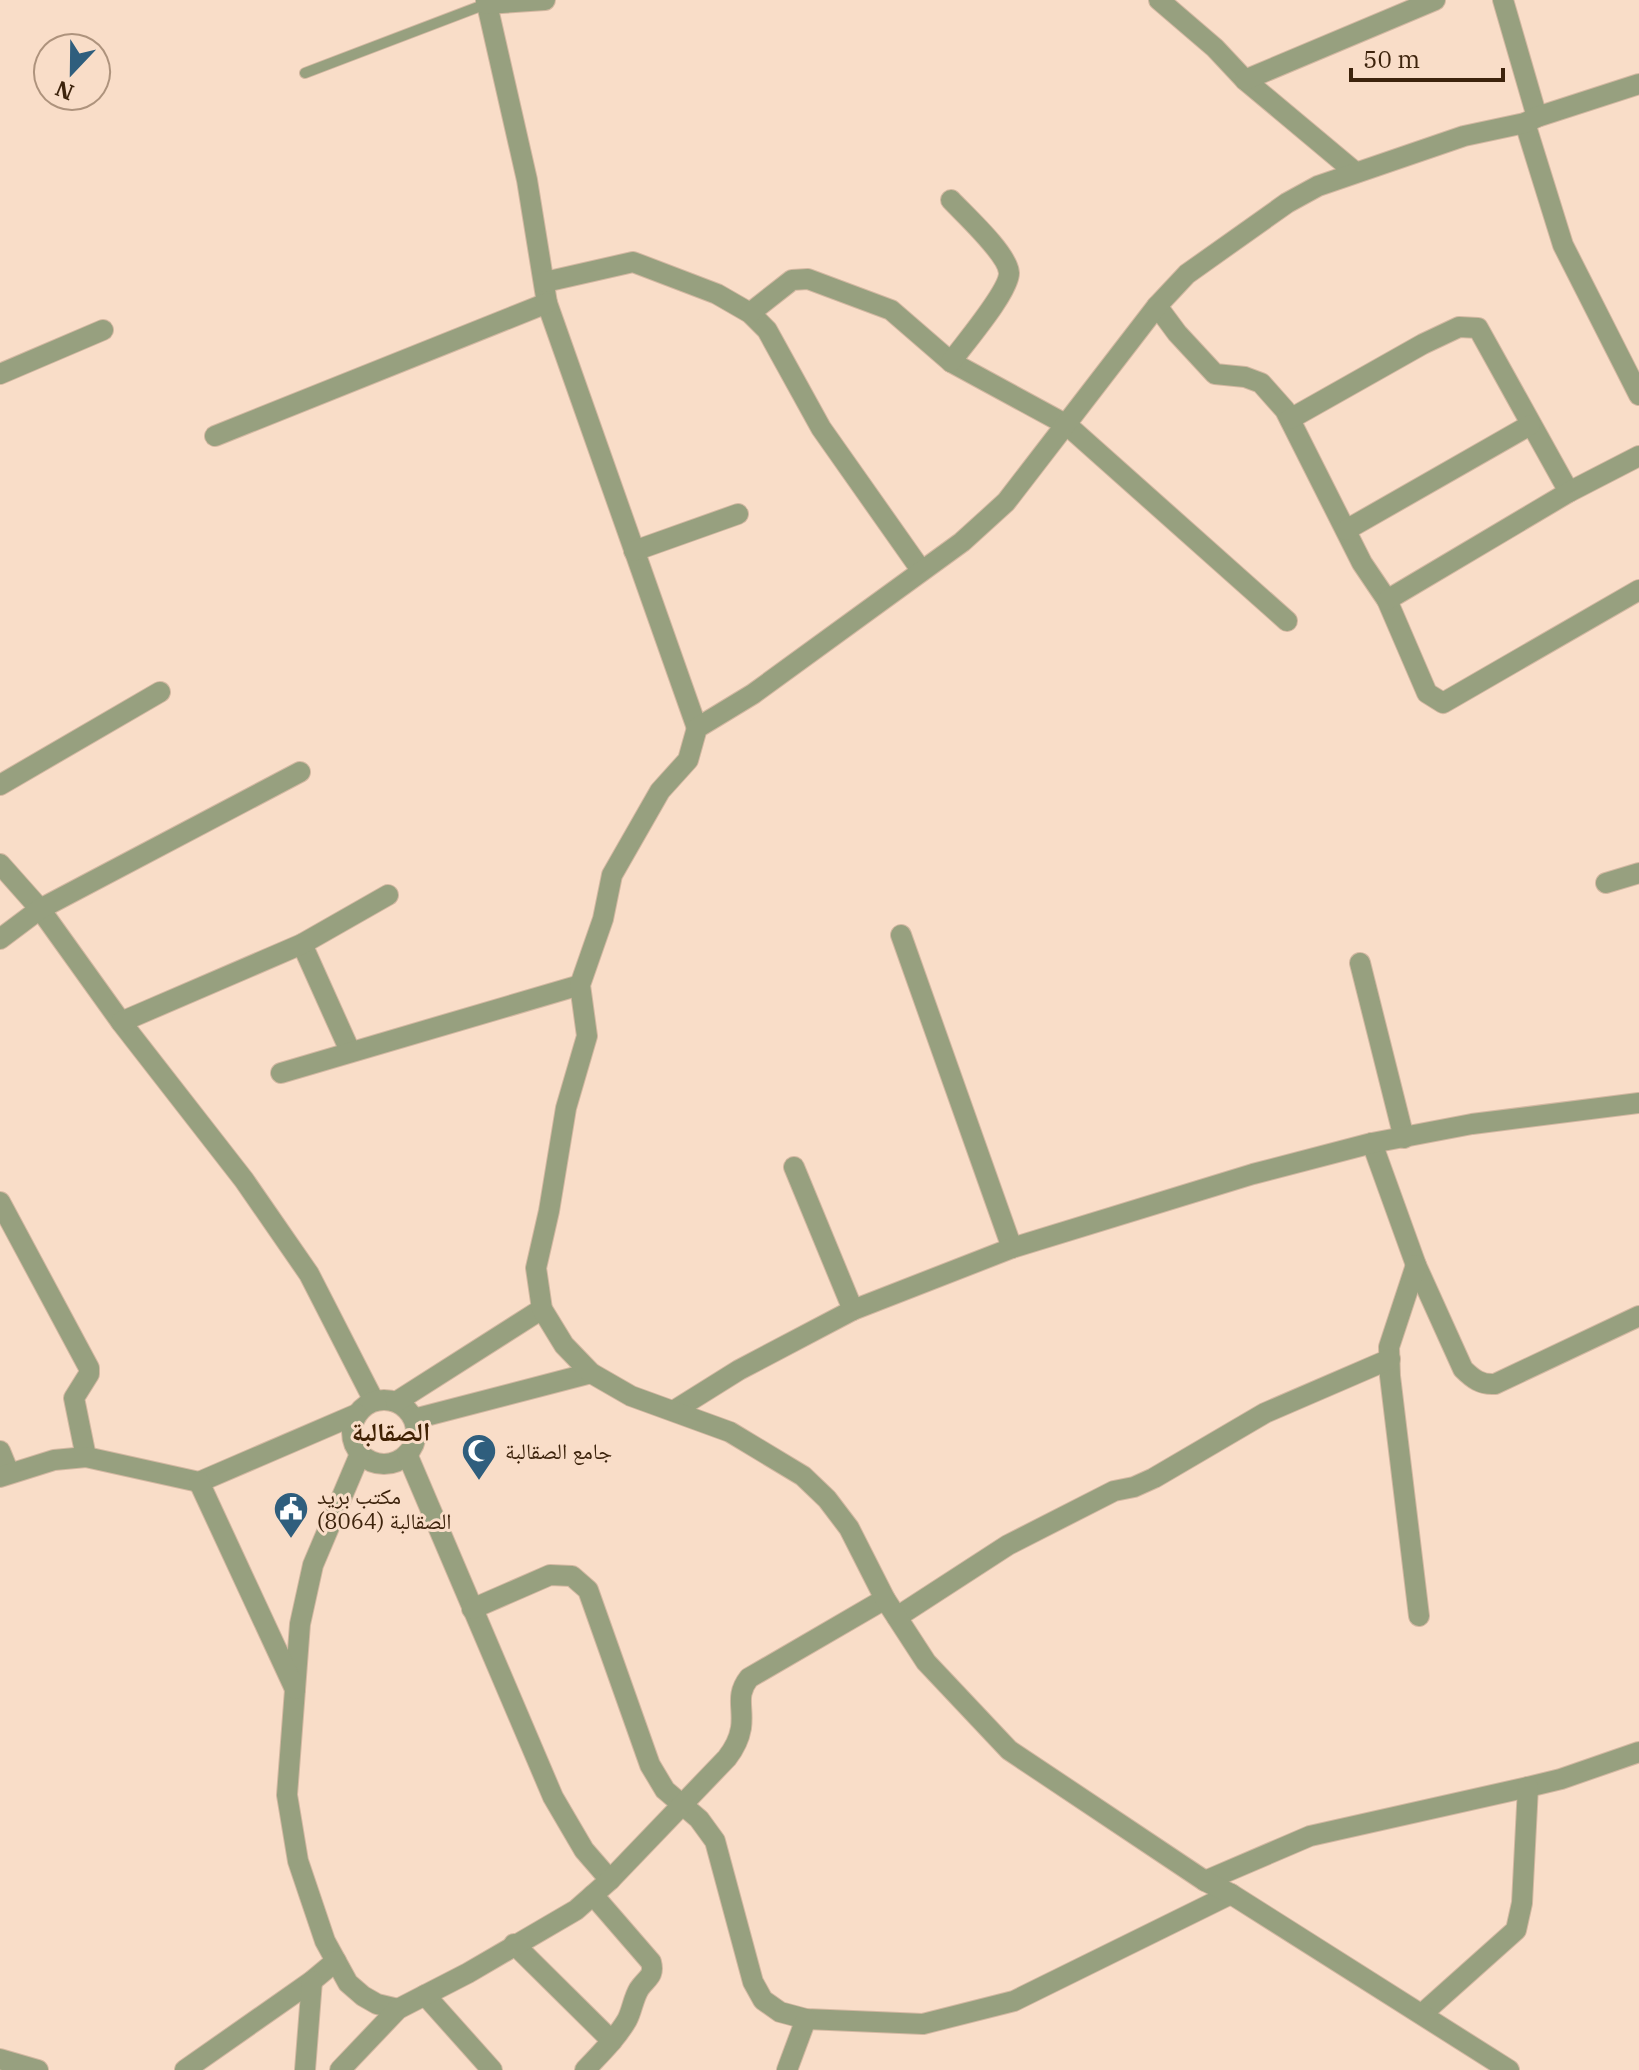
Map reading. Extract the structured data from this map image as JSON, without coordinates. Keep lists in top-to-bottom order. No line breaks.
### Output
{"districts":["الصقالبة"],"places":{"mosque":["جامع الصقالبة"],"public building":["مكتب بريد الصقالبة (8064)"]},"scale_bar":"50 m","north":"bottom"}
